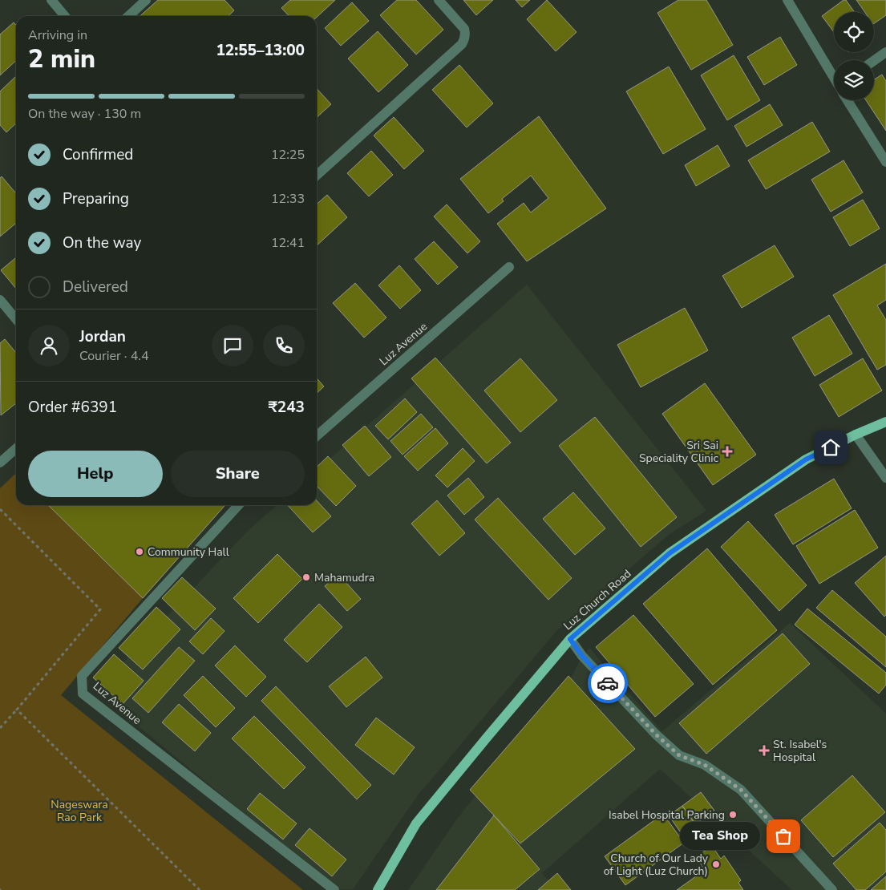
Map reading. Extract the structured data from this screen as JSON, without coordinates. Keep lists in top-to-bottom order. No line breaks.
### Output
{"streets":{"main road":["Luz Church Road"],"street":["Luz Avenue"]},"parks":["Nageswara Rao Park"],"places":{"health":["Sri Sai Speciality Clinic","St. Isabel's Hospital"],"other":["Community Hall","Mahamudra","Isabel Hospital Parking","Tea Shop","Church of Our Lady of Light (Luz Church)"]},"page":{"heading":["2 min","Arriving in","12:55–13:00"],"panel":["Jordan","Courier · 4.4","Order #6391","₹243"],"bar":"On the way · 130 m","list":[["Confirmed","12:25"],["Preparing","12:33"],["On the way","12:41"],"Delivered"],"buttons":["Help","Share"],"bubble":"Tea Shop"}}
